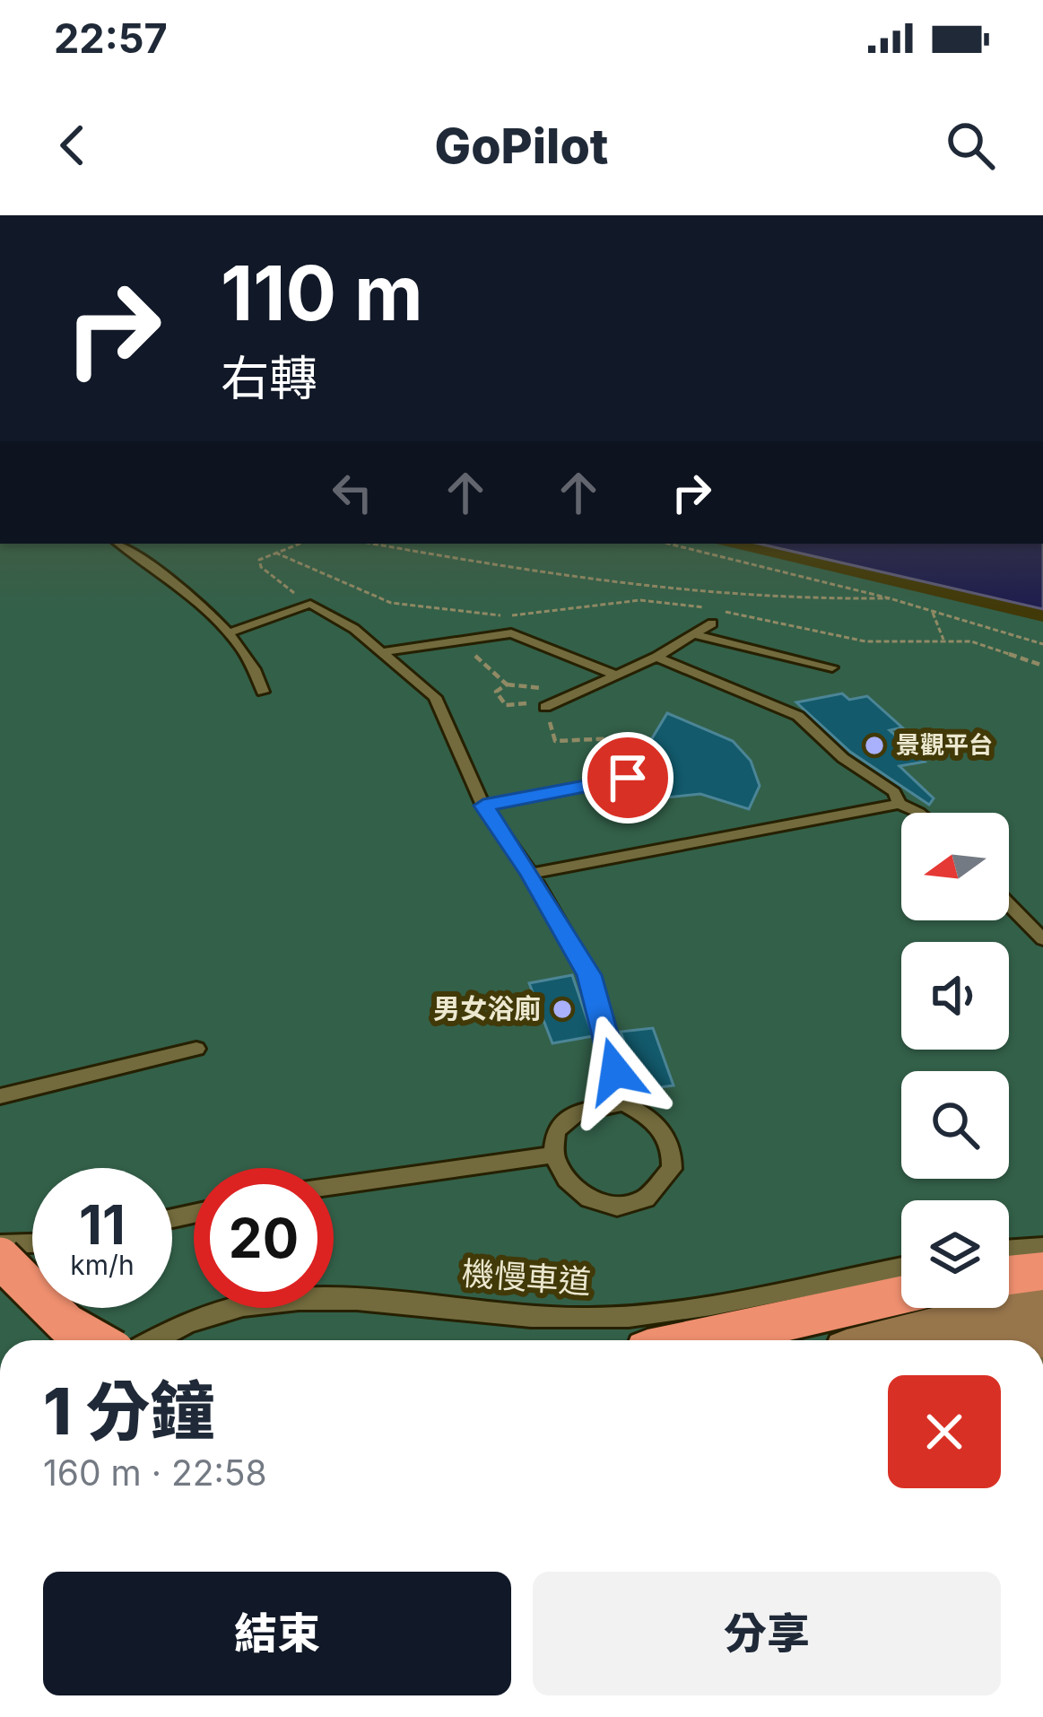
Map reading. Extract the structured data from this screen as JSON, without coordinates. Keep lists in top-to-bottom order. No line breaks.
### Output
{"streets":{"lane":["機慢車道"]},"places":["景觀平台","男女浴廁"],"north":"left","page":{"status":"22:57","header":"GoPilot","turn":["110 m","右轉"],"speed":"11 km/h","limit":"20","heading":["1 分鐘","160 m · 22:58"],"buttons":["結束","分享"]}}
